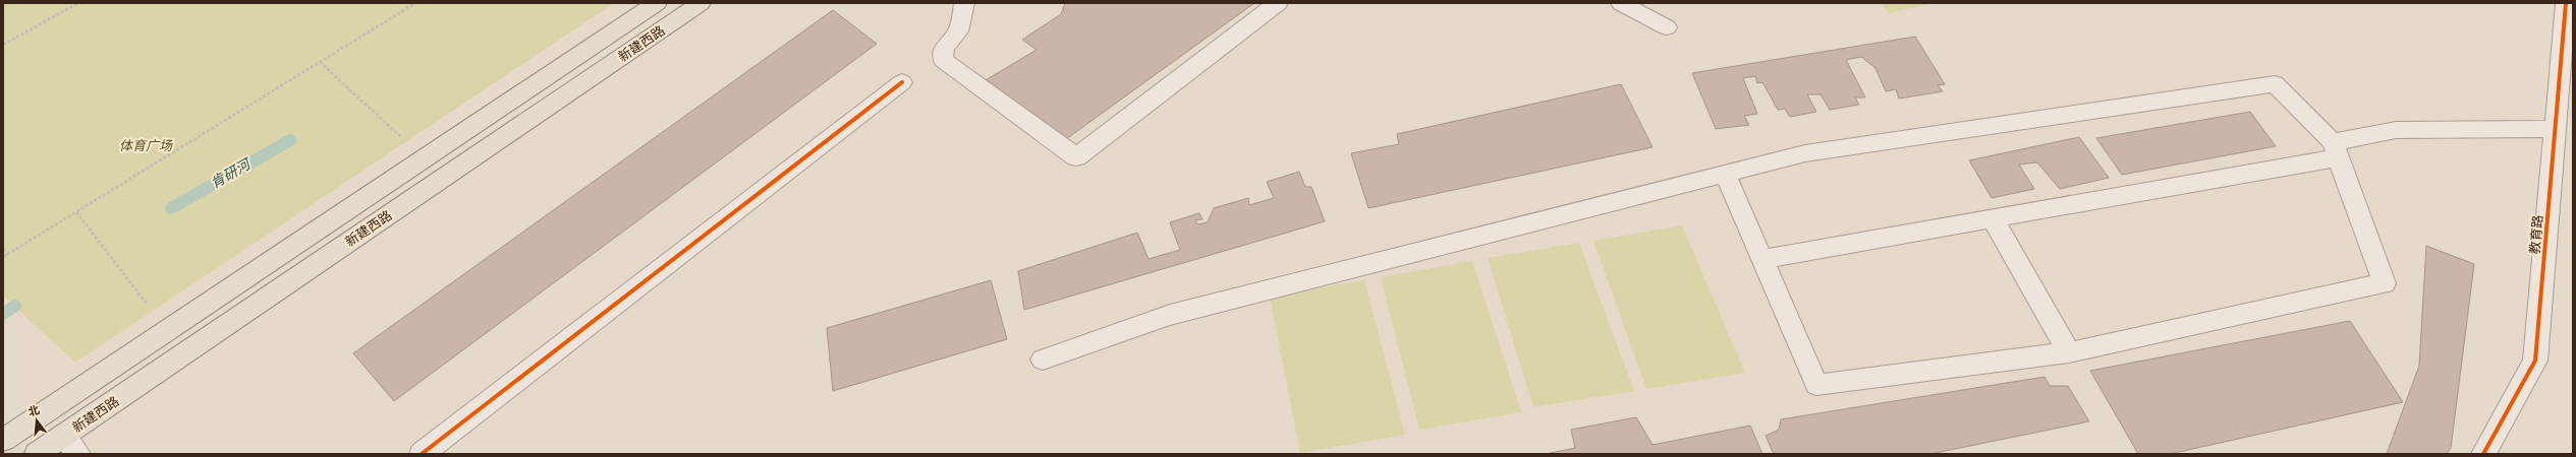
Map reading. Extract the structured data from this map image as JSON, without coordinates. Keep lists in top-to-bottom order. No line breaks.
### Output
{"streets":{"main road":["新建西路"],"street":["教育路"]},"water":["肯研河"],"parks":["体育广场"],"north":"top"}
